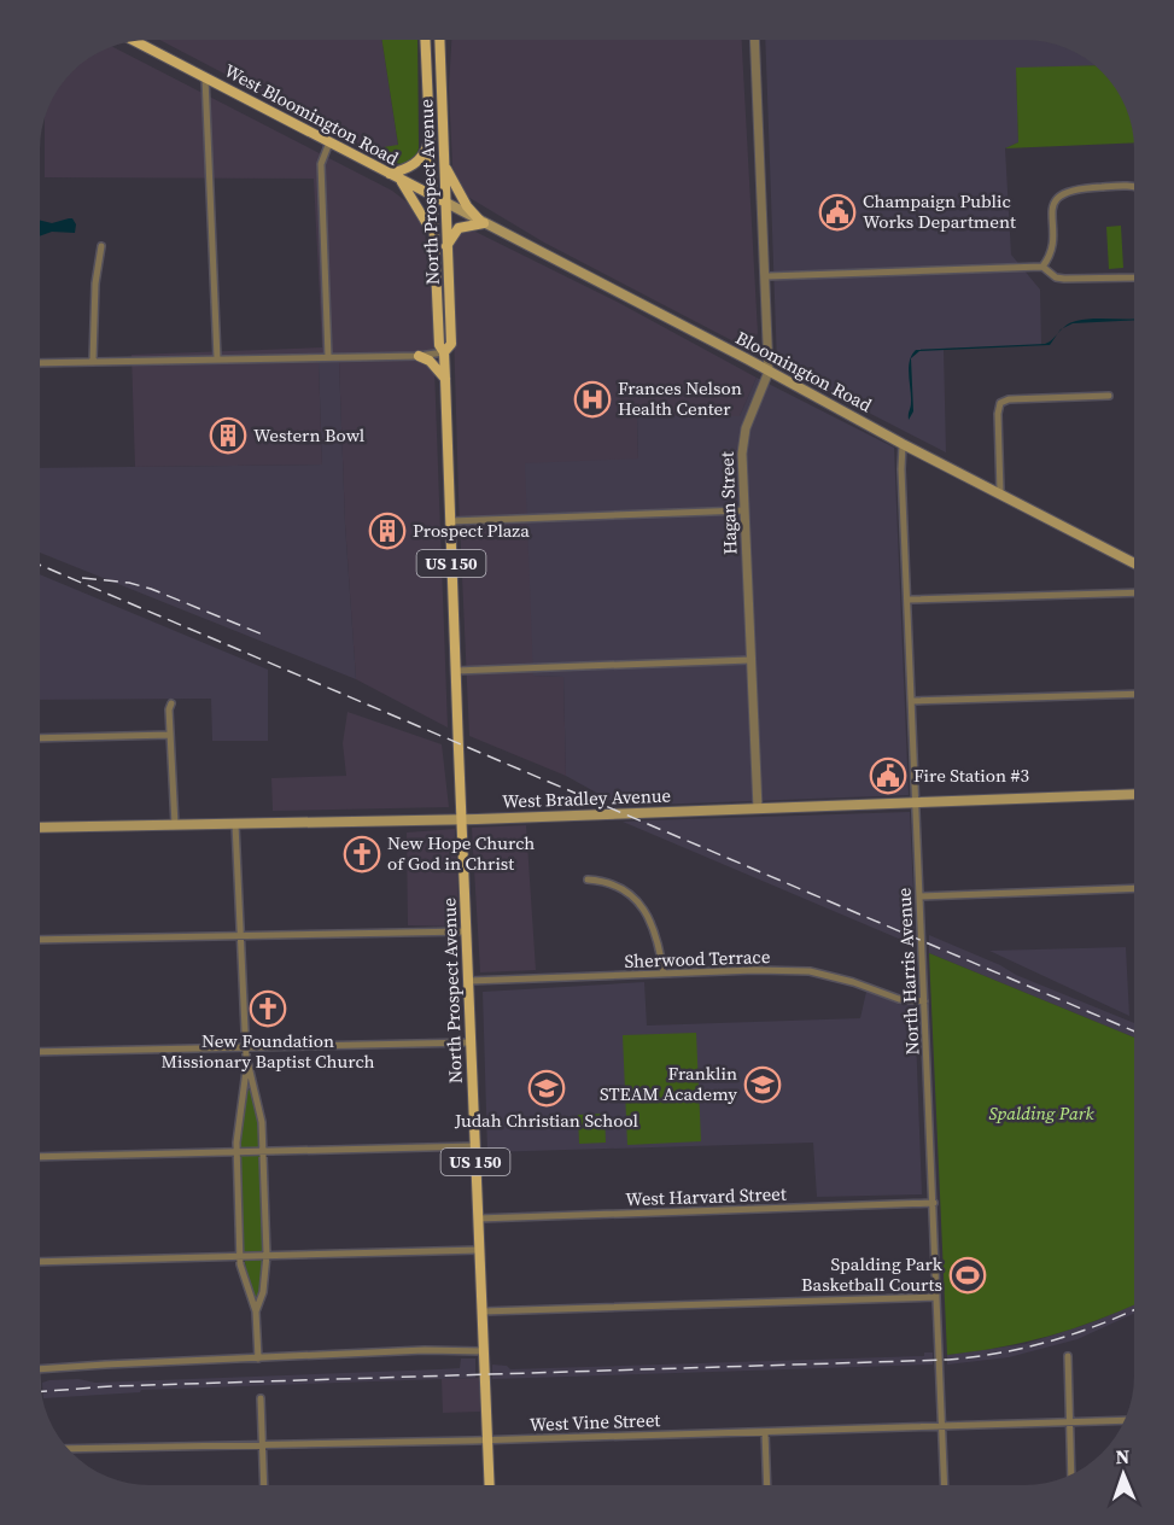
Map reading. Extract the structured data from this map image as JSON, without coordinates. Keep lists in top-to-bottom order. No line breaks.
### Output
{"streets":{"main road":["West Bloomington Road","North Prospect Avenue","Bloomington Road","US 150","West Bradley Avenue"],"street":["Hagan Street","Sherwood Terrace","North Harris Avenue","West Harvard Street","West Vine Street"]},"crossings":[["West Bloomington Road","North Prospect Avenue"],["West Bloomington Road","Bloomington Road"],["North Prospect Avenue","Bloomington Road"],["North Prospect Avenue","West Bradley Avenue"],["North Prospect Avenue","Sherwood Terrace"],["North Prospect Avenue","West Harvard Street"],["North Prospect Avenue","West Vine Street"],["Bloomington Road","Hagan Street"],["Bloomington Road","North Harris Avenue"],["Hagan Street","West Bradley Avenue"],["West Bradley Avenue","North Harris Avenue"],["Sherwood Terrace","North Harris Avenue"],["North Harris Avenue","West Harvard Street"],["North Harris Avenue","West Vine Street"]],"parks":["Spalding Park"],"places":{"public building":["Champaign Public Works Department","Fire Station #3"],"hospital":["Frances Nelson Health Center"],"building":["Western Bowl","Prospect Plaza"],"church":["New Hope Church of God in Christ","New Foundation Missionary Baptist Church"],"school or university":["Franklin STEAM Academy","Judah Christian School"],"sports":["Spalding Park Basketball Courts"]},"north":"top"}
